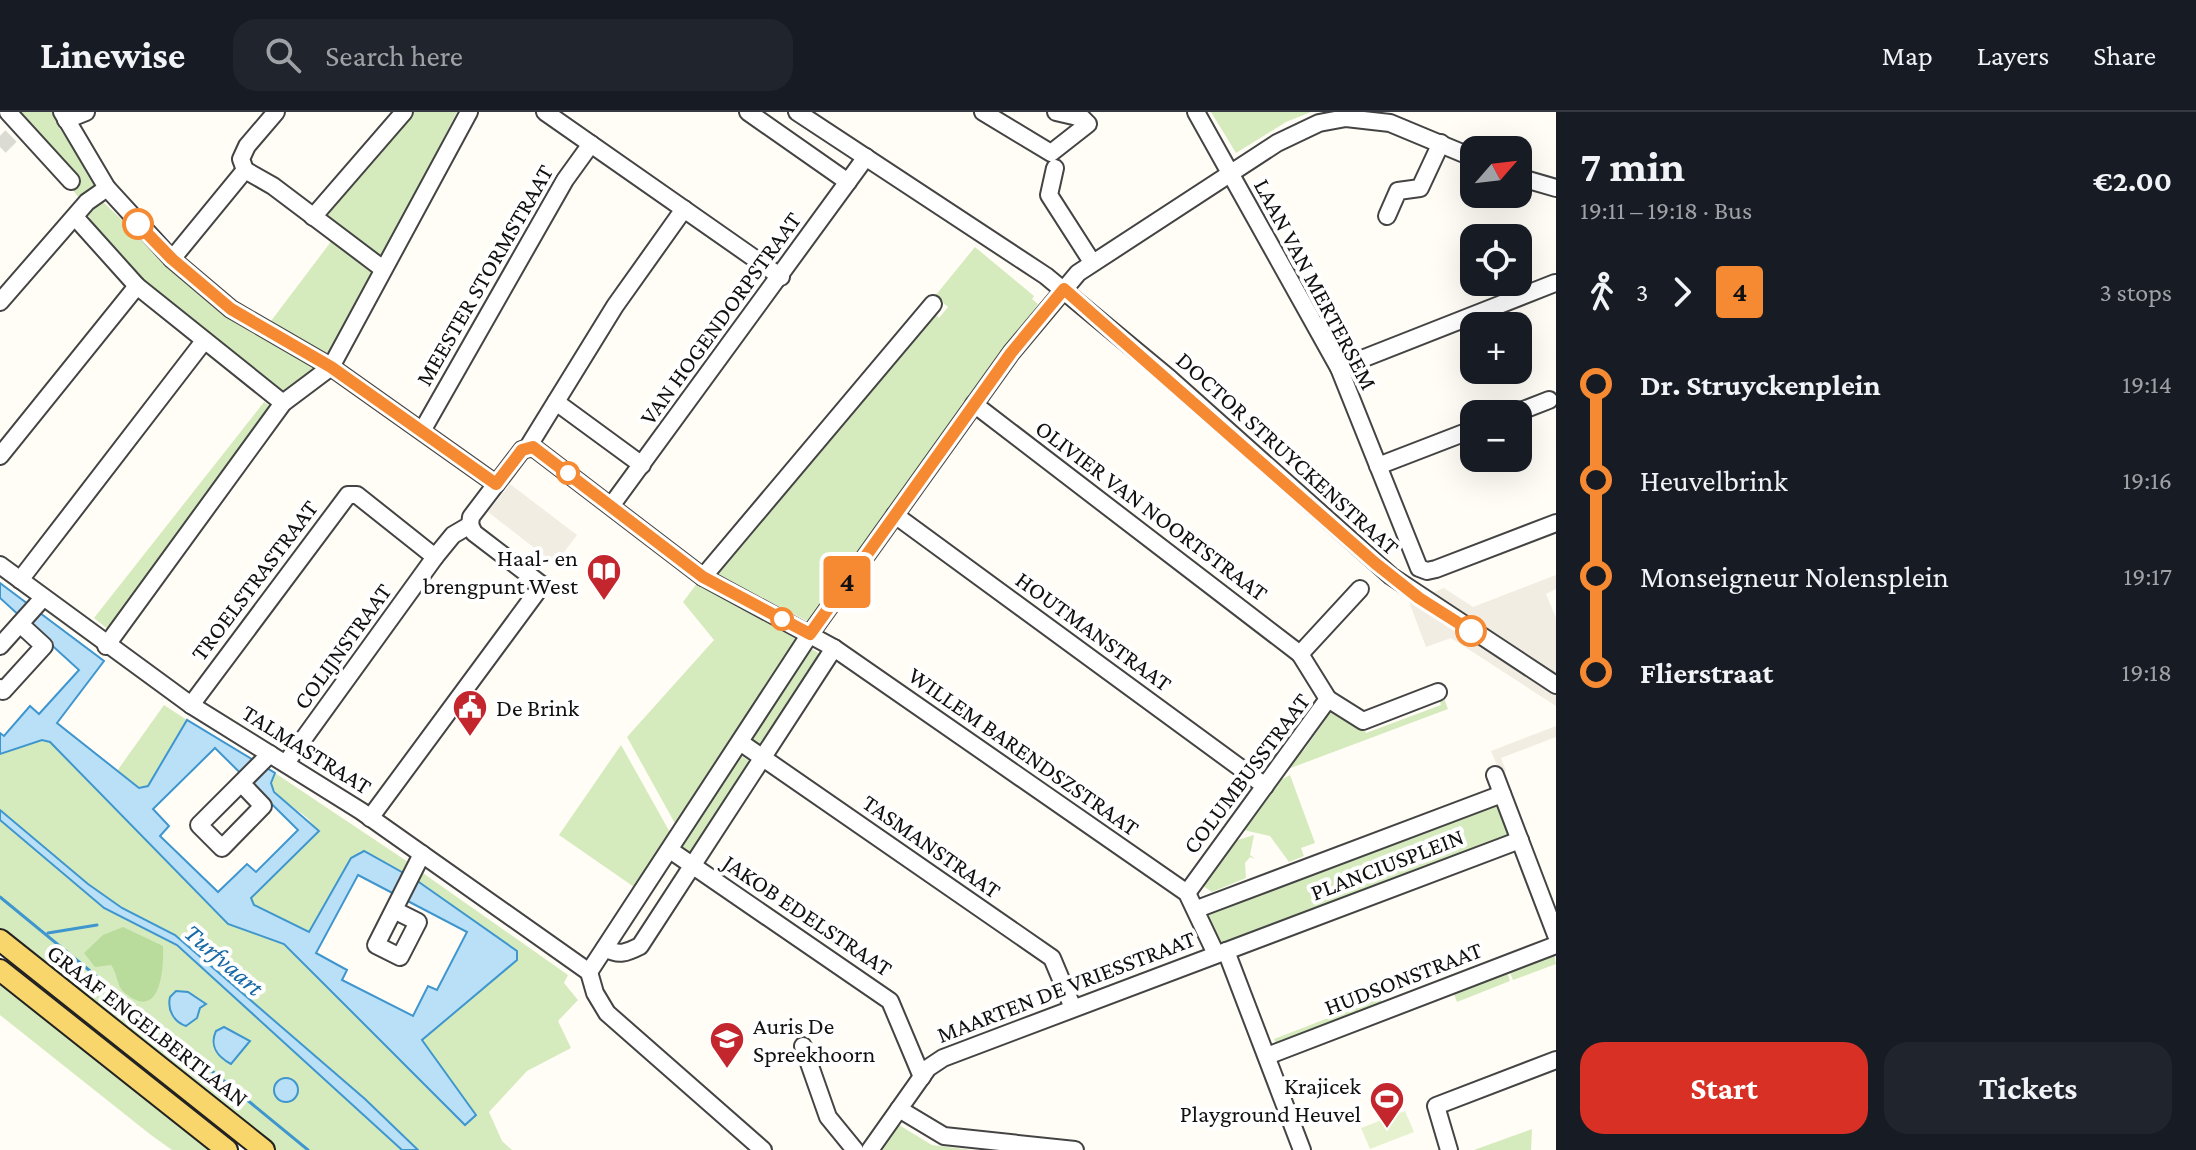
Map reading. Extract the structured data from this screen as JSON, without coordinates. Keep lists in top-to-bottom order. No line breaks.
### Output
{"streets":{"main road":["GRAAF ENGELBERTLAAN"],"street":["MEESTER STORMSTRAAT","LAAN VAN MERTERSEM","VAN HOGENDORPSTRAAT","DOCTOR STRUYCKENSTRAAT","OLIVIER VAN NOORTSTRAAT","TROELSTRASTRAAT","HOUTMANSTRAAT","COLIJNSTRAAT","TALMASTRAAT","WILLEM BARENDSZSTRAAT","COLUMBUSSTRAAT","TASMANSTRAAT","PLANCIUSPLEIN","JAKOB EDELSTRAAT","HUDSONSTRAAT","MAARTEN DE VRIESSTRAAT"]},"crossings":[["VAN HOGENDORPSTRAAT","DOCTOR STRUYCKENSTRAAT"],["VAN HOGENDORPSTRAAT","WILLEM BARENDSZSTRAAT"],["TROELSTRASTRAAT","COLIJNSTRAAT"],["TROELSTRASTRAAT","TALMASTRAAT"],["HOUTMANSTRAAT","COLUMBUSSTRAAT"],["COLIJNSTRAAT","TALMASTRAAT"],["COLIJNSTRAAT","WILLEM BARENDSZSTRAAT"],["WILLEM BARENDSZSTRAAT","COLUMBUSSTRAAT"],["TASMANSTRAAT","MAARTEN DE VRIESSTRAAT"],["PLANCIUSPLEIN","MAARTEN DE VRIESSTRAAT"],["JAKOB EDELSTRAAT","MAARTEN DE VRIESSTRAAT"]],"water":["Turfvaart"],"places":{"library":["Haal- en brengpunt West"],"public building":["De Brink"],"school or university":["Auris De Spreekhoorn"],"sports":["Krajicek Playground Heuvel"]},"lines":["bus line 4"],"north":"top right","page":{"header":"Linewise","search":"Search here","nav":["Map","Layers","Share"],"on_map":"4","heading":["7 min","19:11 – 19:18 · Bus","€2.00"],"map_buttons":["+","−"],"legs":["3","4","3 stops"],"list":[{"name":"Dr. Struyckenplein","value":"19:14"},{"name":"Heuvelbrink","value":"19:16"},{"name":"Monseigneur Nolensplein","value":"19:17"},{"name":"Flierstraat","value":"19:18"}],"buttons":["Start","Tickets"]}}
